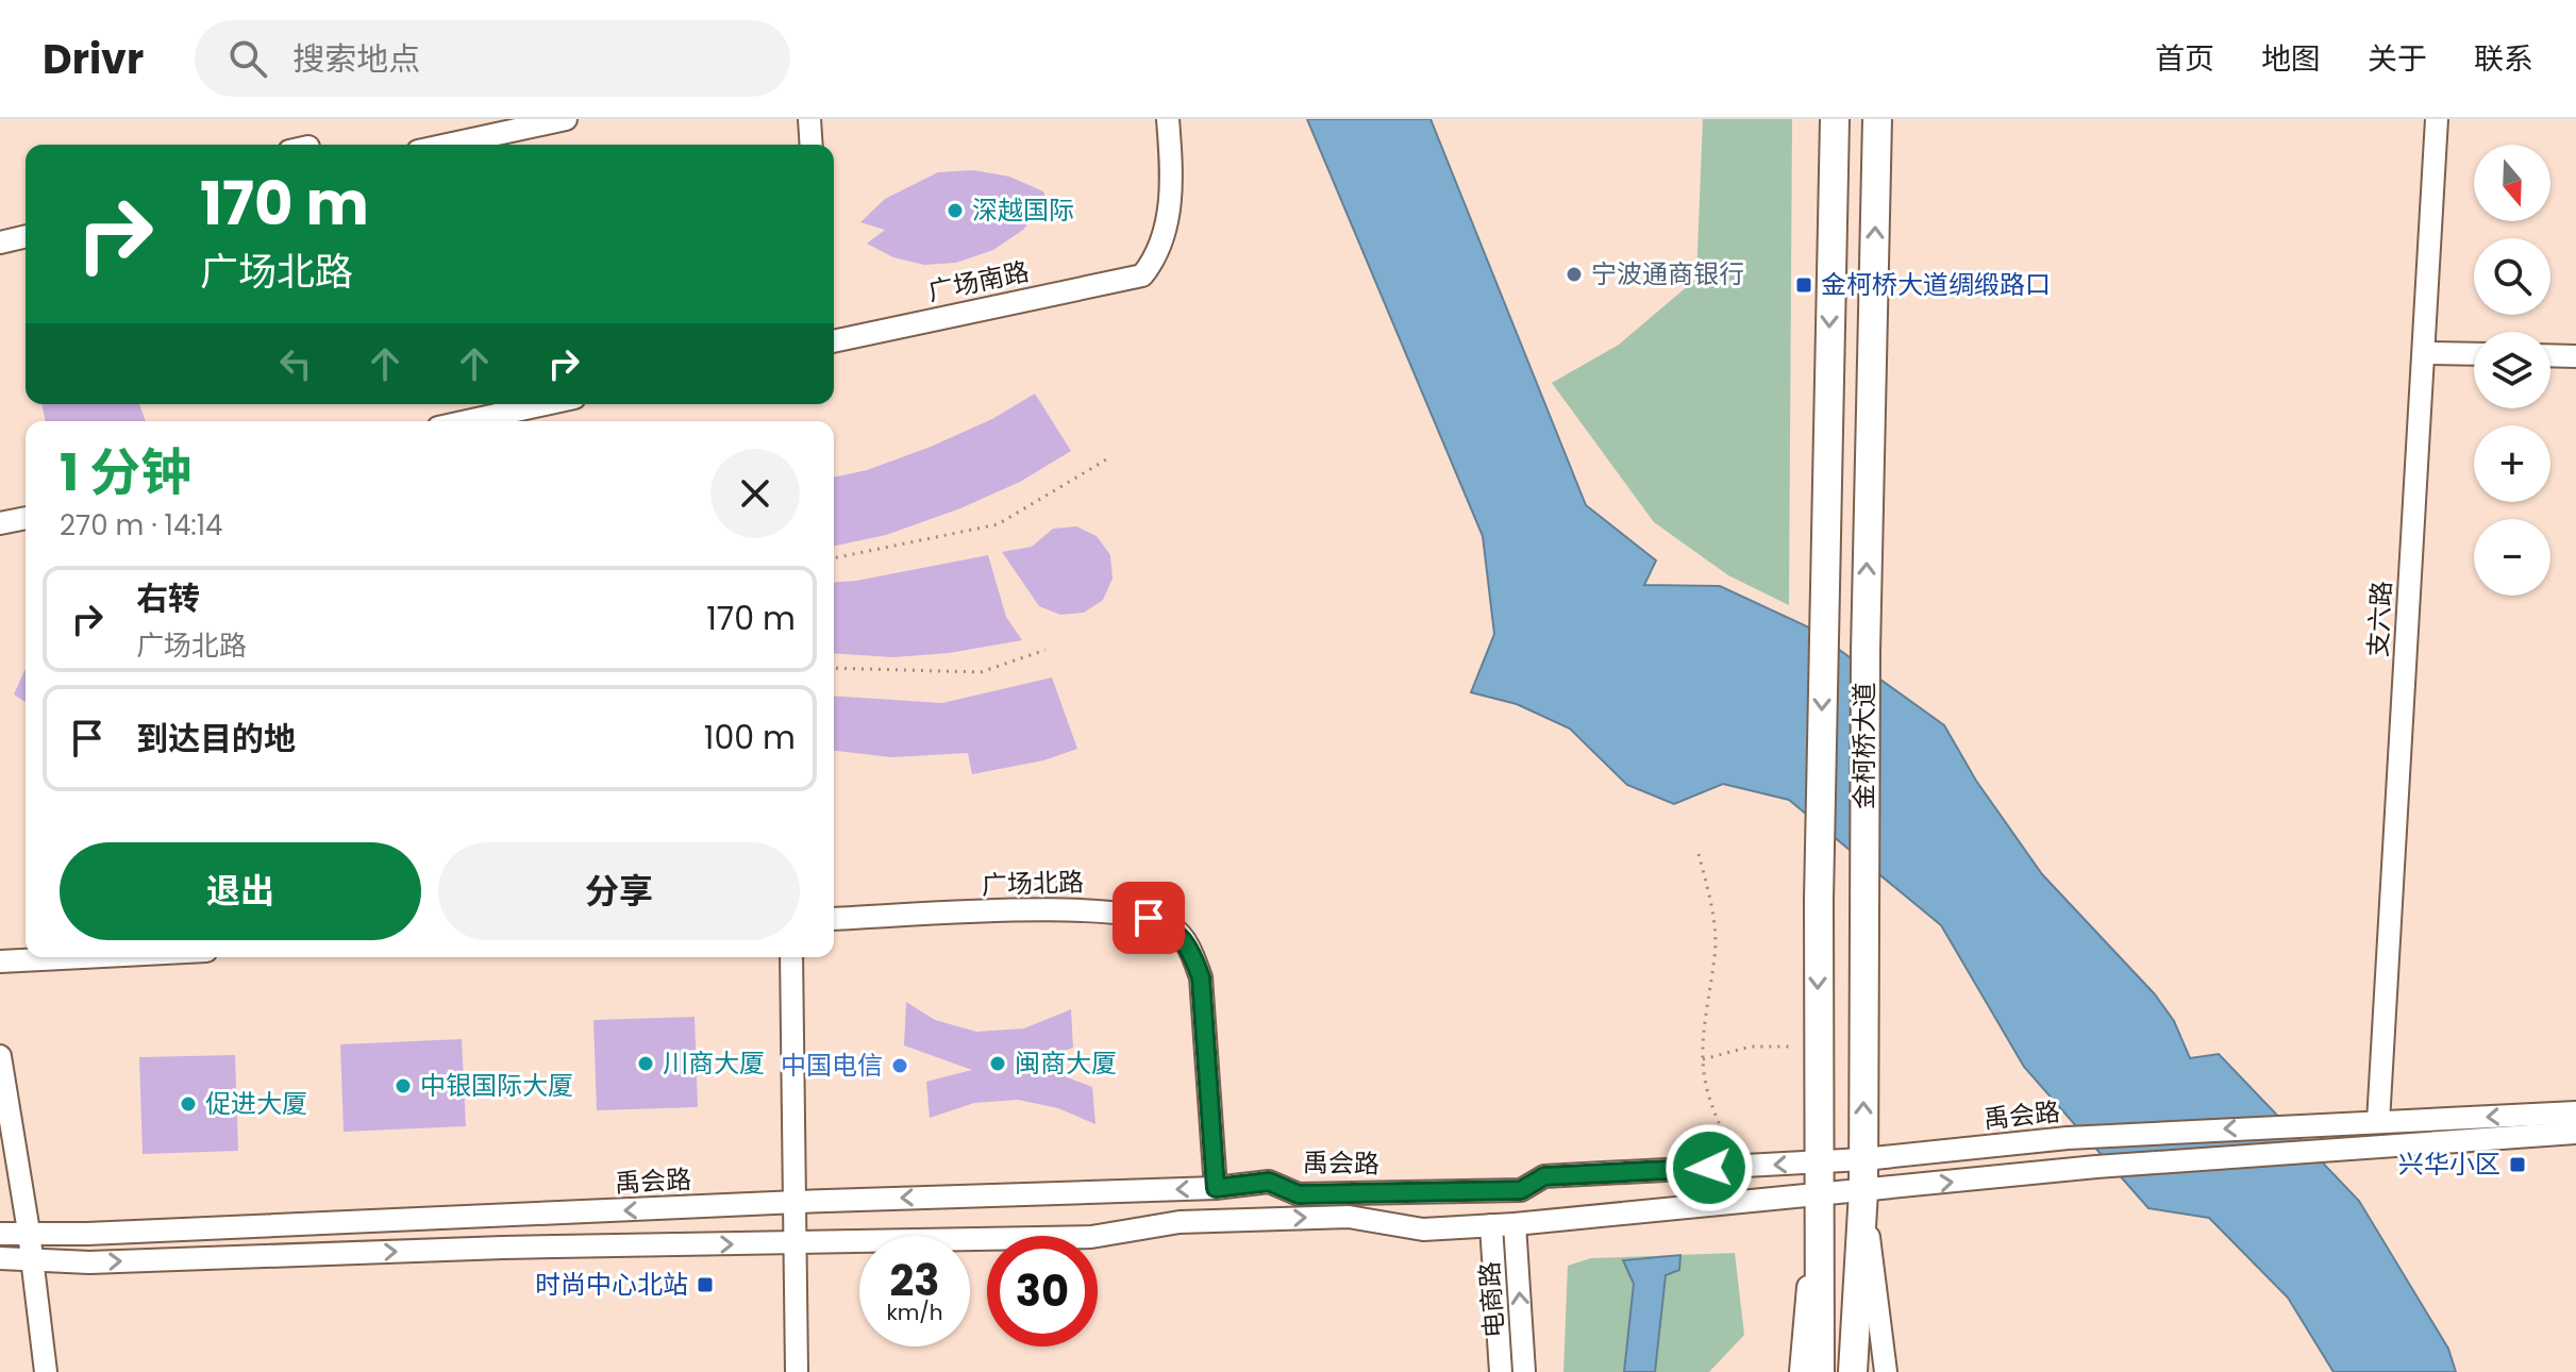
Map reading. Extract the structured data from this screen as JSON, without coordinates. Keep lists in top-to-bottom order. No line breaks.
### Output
{"streets":{"main road":["金柯桥大道"],"street":["广场南路","支六路","广场北路","禹会路","电商路"]},"crossings":[["支六路","禹会路"],["金柯桥大道","禹会路"],["广场北路","禹会路"],["禹会路","电商路"]],"places":{"other":["深越国际","宁波通商银行","川商大厦","闽商大厦","中国电信","中银国际大厦","促进大厦"],"transit":["金柯桥大道绸缎路口","兴华小区","时尚中心北站"]},"north":"bottom","page":{"header":"Drivr","search":"搜索地点","nav":["首页","地图","关于","联系"],"map_buttons":["+","−"],"turn":["170 m","广场北路"],"heading":["1 分钟","270 m · 14:14"],"list":[{"name":"右转","note":"广场北路","value":"170 m"},{"name":"到达目的地","value":"100 m"}],"buttons":["退出","分享"],"speed":"23 km/h","limit":"30"}}
